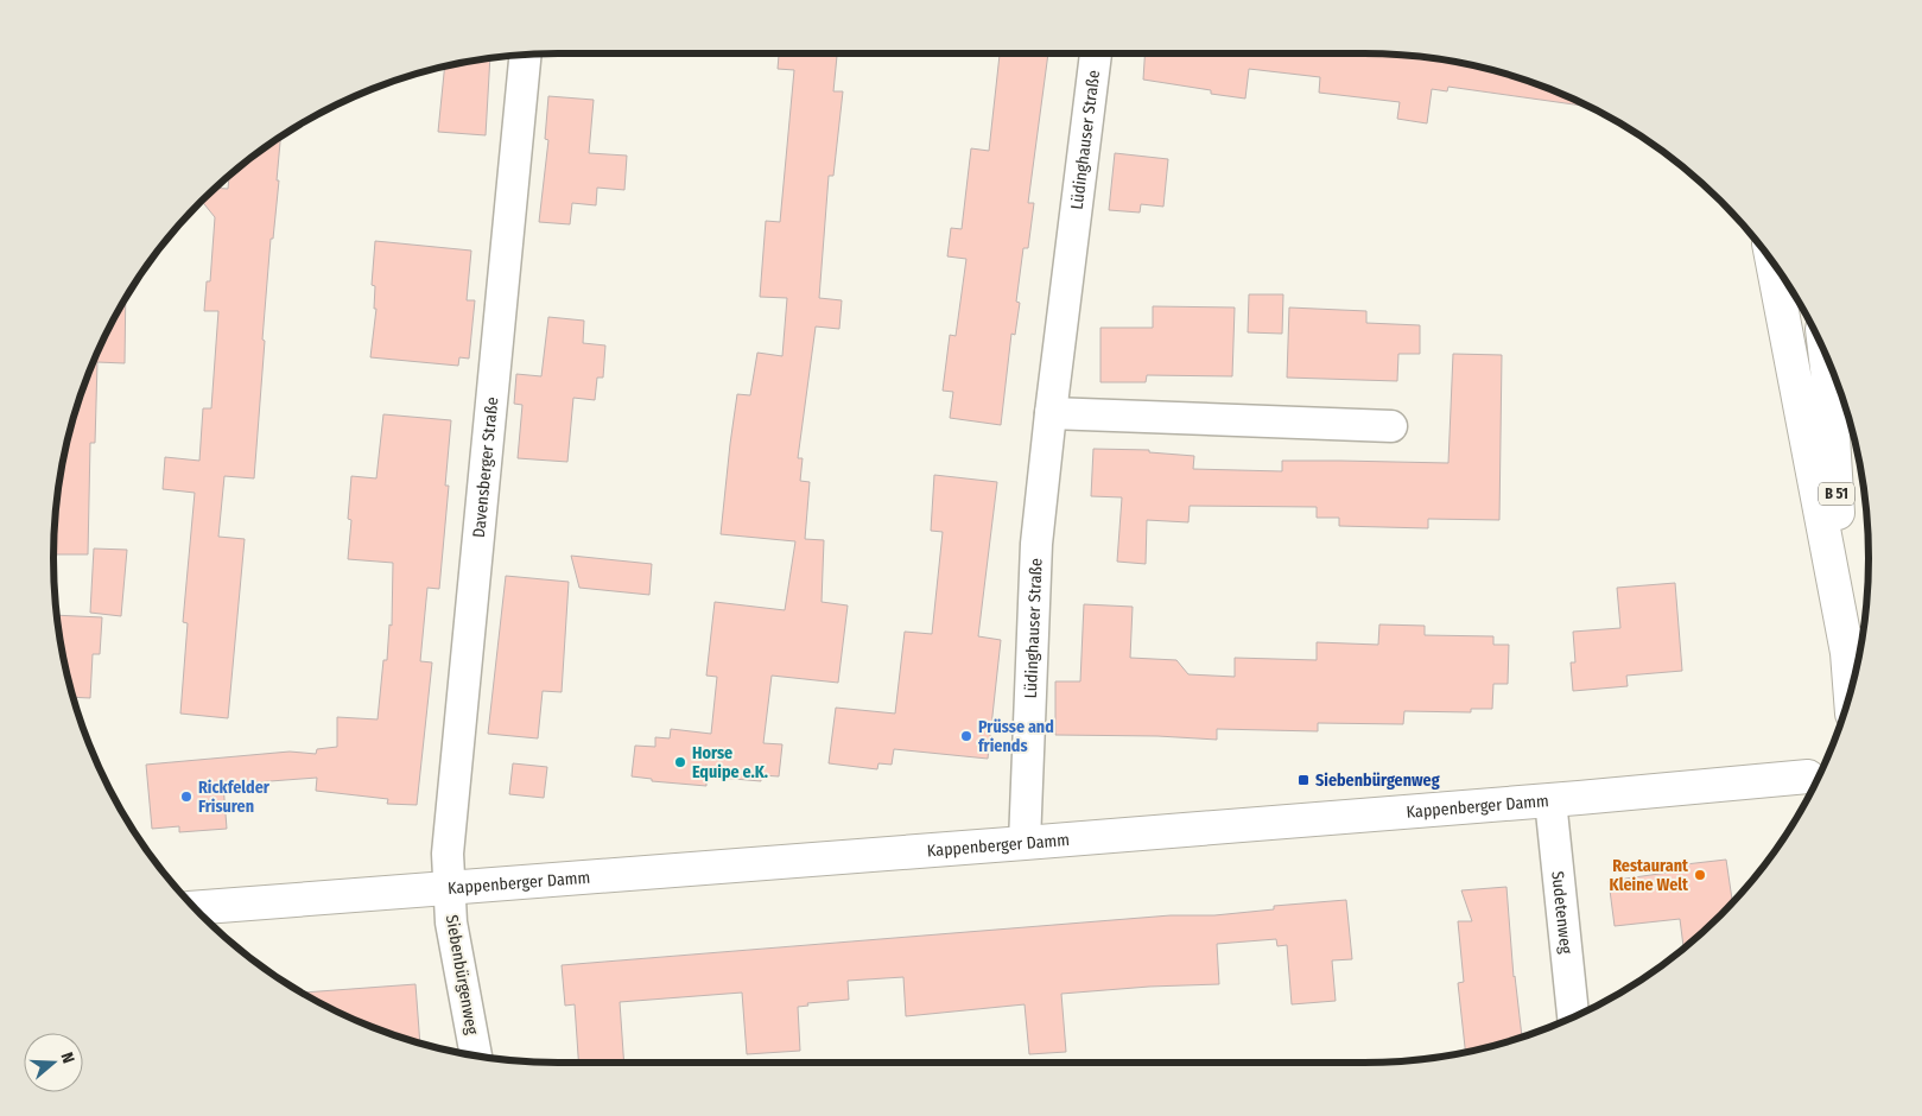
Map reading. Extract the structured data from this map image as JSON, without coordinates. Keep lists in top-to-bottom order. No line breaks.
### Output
{"streets":{"main road":["B 51","Kappenberger Damm"],"street":["Lüdinghauser Straße","Davensberger Straße","Sudetenweg","Siebenbürgenweg"]},"crossings":[["Lüdinghauser Straße","Kappenberger Damm"],["Davensberger Straße","Kappenberger Damm"],["Davensberger Straße","Siebenbürgenweg"],["Kappenberger Damm","Sudetenweg"],["Kappenberger Damm","Siebenbürgenweg"]],"places":{"other":["Prüsse and friends","Horse Equipe e.K.","Rickfelder Frisuren","Restaurant Kleine Welt"],"transit":["Siebenbürgenweg"]},"north":"right"}
